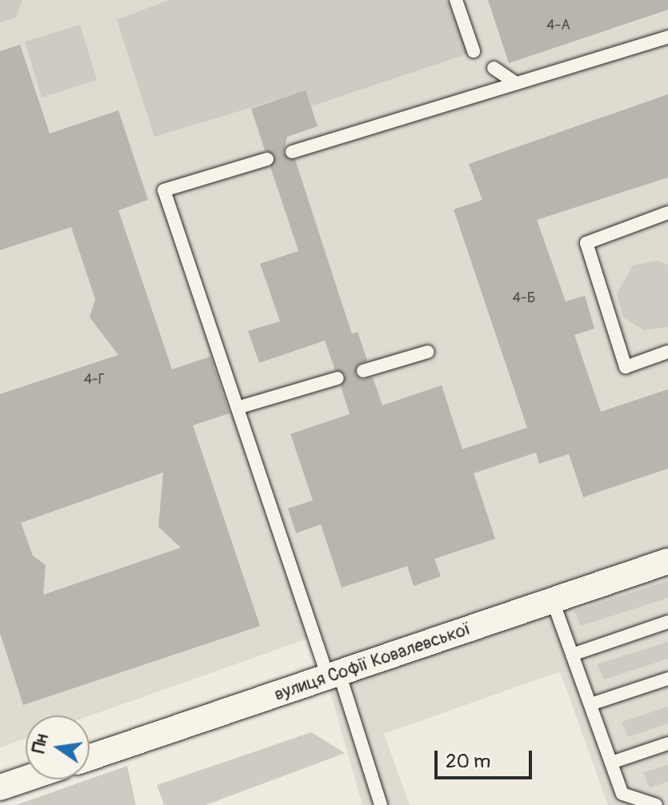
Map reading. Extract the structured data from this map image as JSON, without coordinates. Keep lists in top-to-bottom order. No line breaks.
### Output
{"streets":{"street":["вулиця Софії Ковалевської"]},"house_numbers":["4-А","4-Б","4-Г"],"scale_bar":"20 m","north":"left"}
